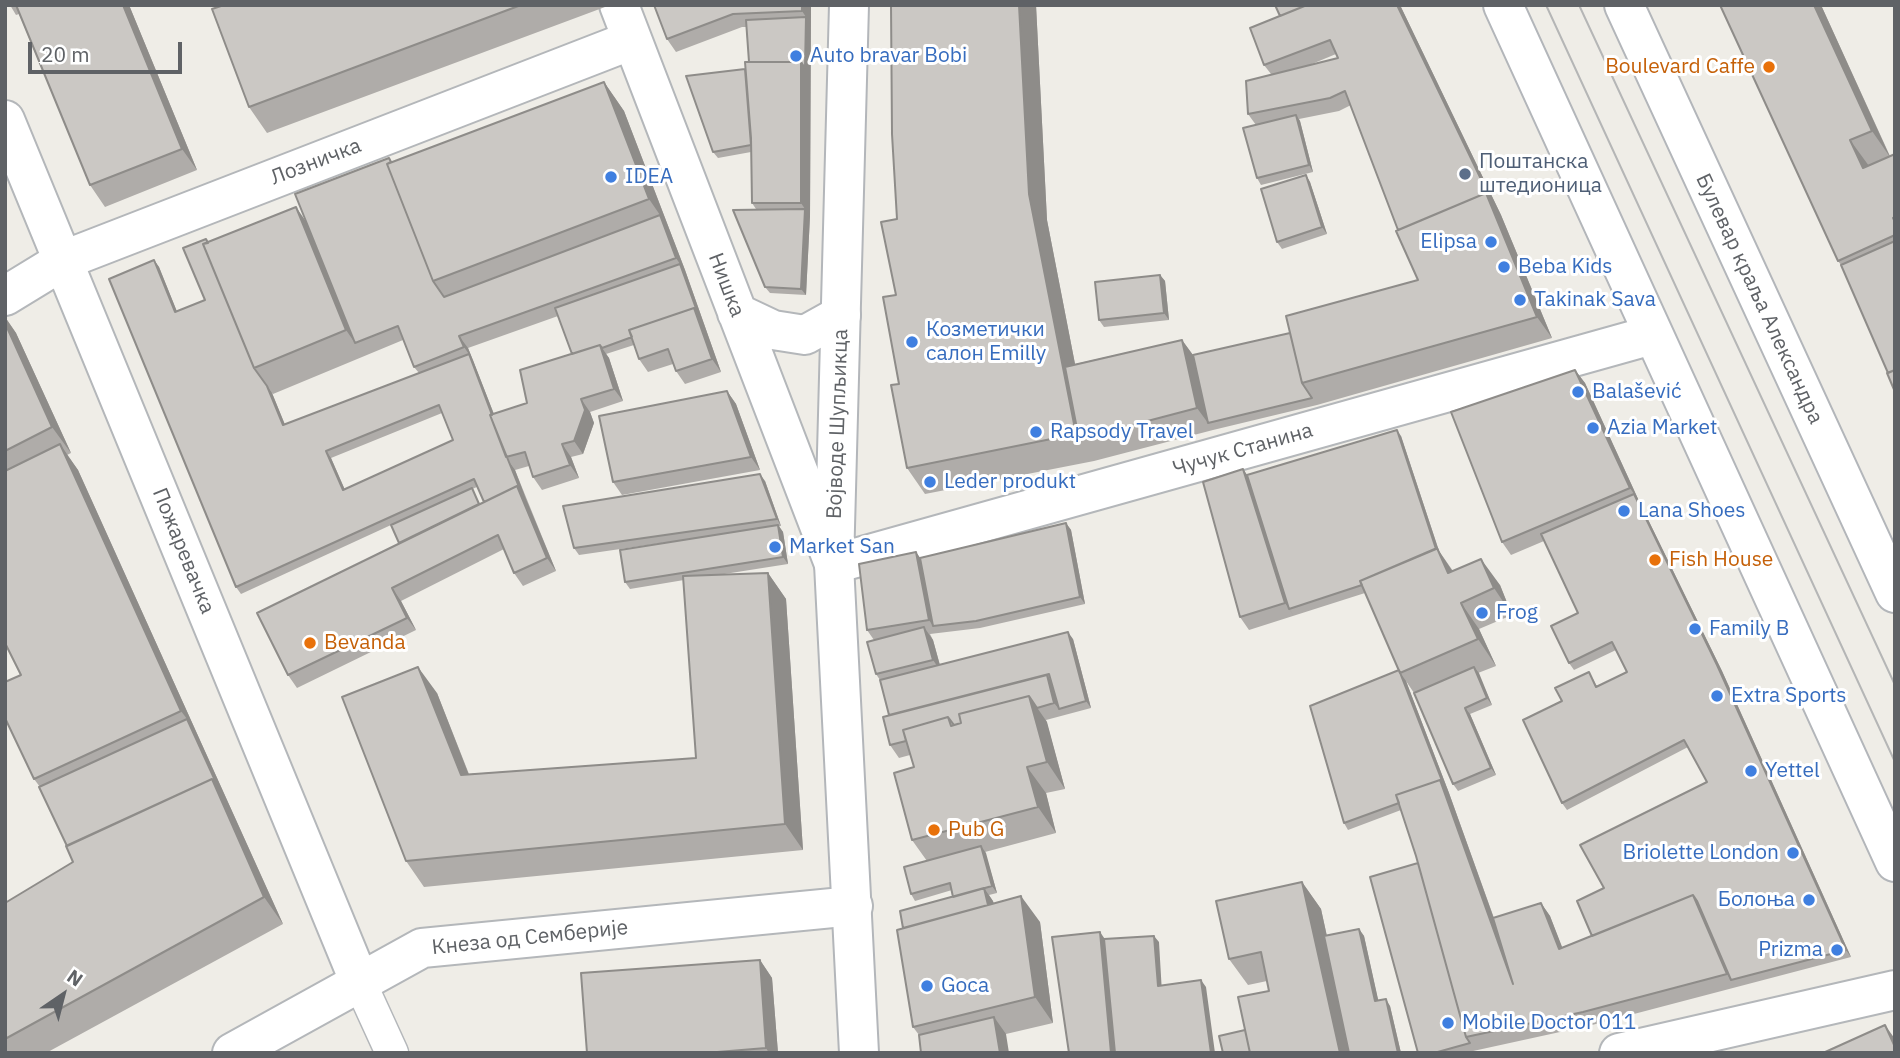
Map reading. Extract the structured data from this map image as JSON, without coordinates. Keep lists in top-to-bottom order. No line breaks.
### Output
{"streets":{"street":["Лозничка","Нишка","Булевар краља Александра","Војводе Шупљикца","Чучук Станина","Пожаревачка","Кнеза од Семберије"]},"crossings":[["Лозничка","Нишка"],["Лозничка","Пожаревачка"],["Нишка","Војводе Шупљикца"],["Нишка","Чучук Станина"],["Војводе Шупљикца","Чучук Станина"],["Војводе Шупљикца","Кнеза од Семберије"],["Пожаревачка","Кнеза од Семберије"]],"places":["Auto bravar Bobi","Boulevard Caffe","Поштанска штедионица","IDEA","Elipsa","Beba Kids","Takinak Sava","Козметички салон Emilly","Balašević","Azia Market","Rapsody Travel","Leder produkt","Lana Shoes","Market San","Fish House","Frog","Family B","Bevanda","Extra Sports","Yettel","Pub G","Briolette London","Болоња","Prizma","Goca","Mobile Doctor 011"],"scale_bar":"20 m","north":"top right"}
